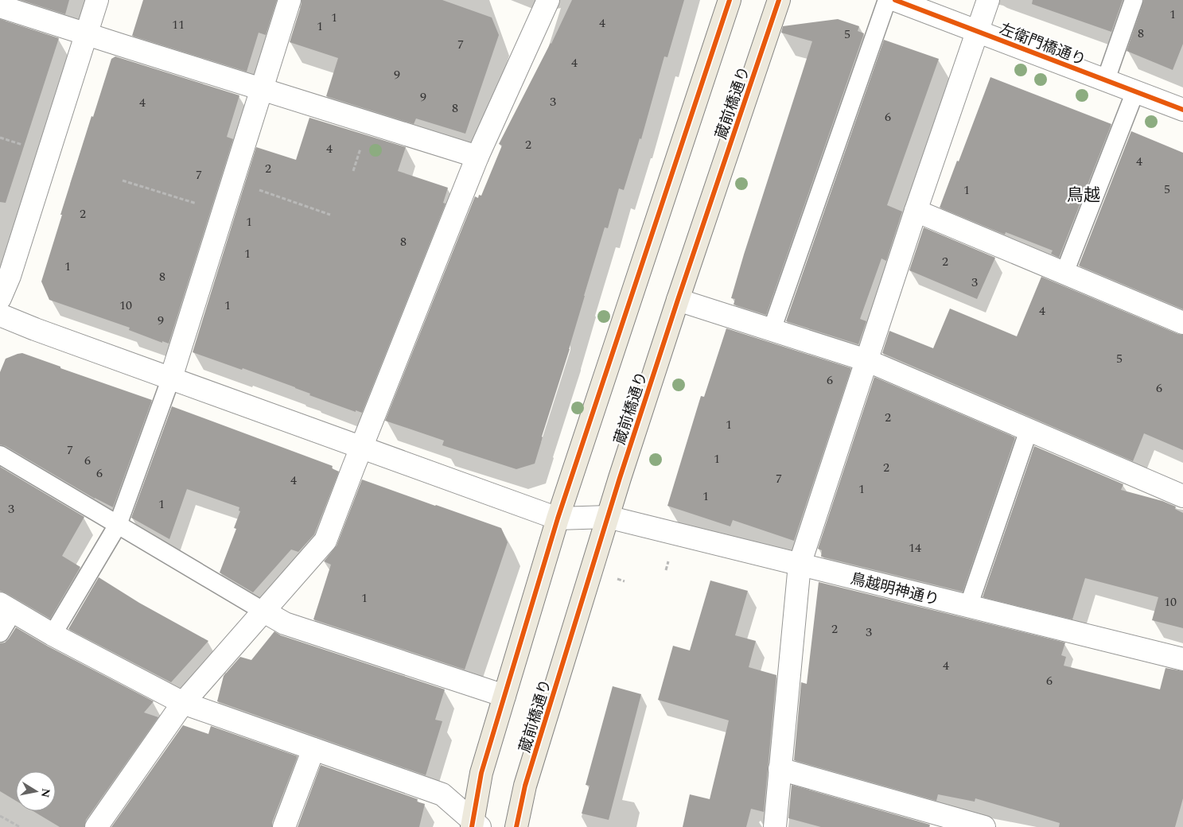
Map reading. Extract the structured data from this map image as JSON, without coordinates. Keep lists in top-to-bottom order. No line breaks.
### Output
{"streets":{"main road":["蔵前橋通り"],"street":["左衛門橋通り","鳥越明神通り"]},"crossings":[["蔵前橋通り","鳥越明神通り"]],"districts":["鳥越"],"house_numbers":["1","1","4","11","1","8","5","7","4","9","9","3","4","8","6","2","4","4","2","7","5","1","2","1","8","1","2","1","8","3","10","1","4","9","5","6","6","2","1","7","1","6","2","6","7","4","1","1","1","3","14","1","10","2","3","4","6"],"north":"right"}
